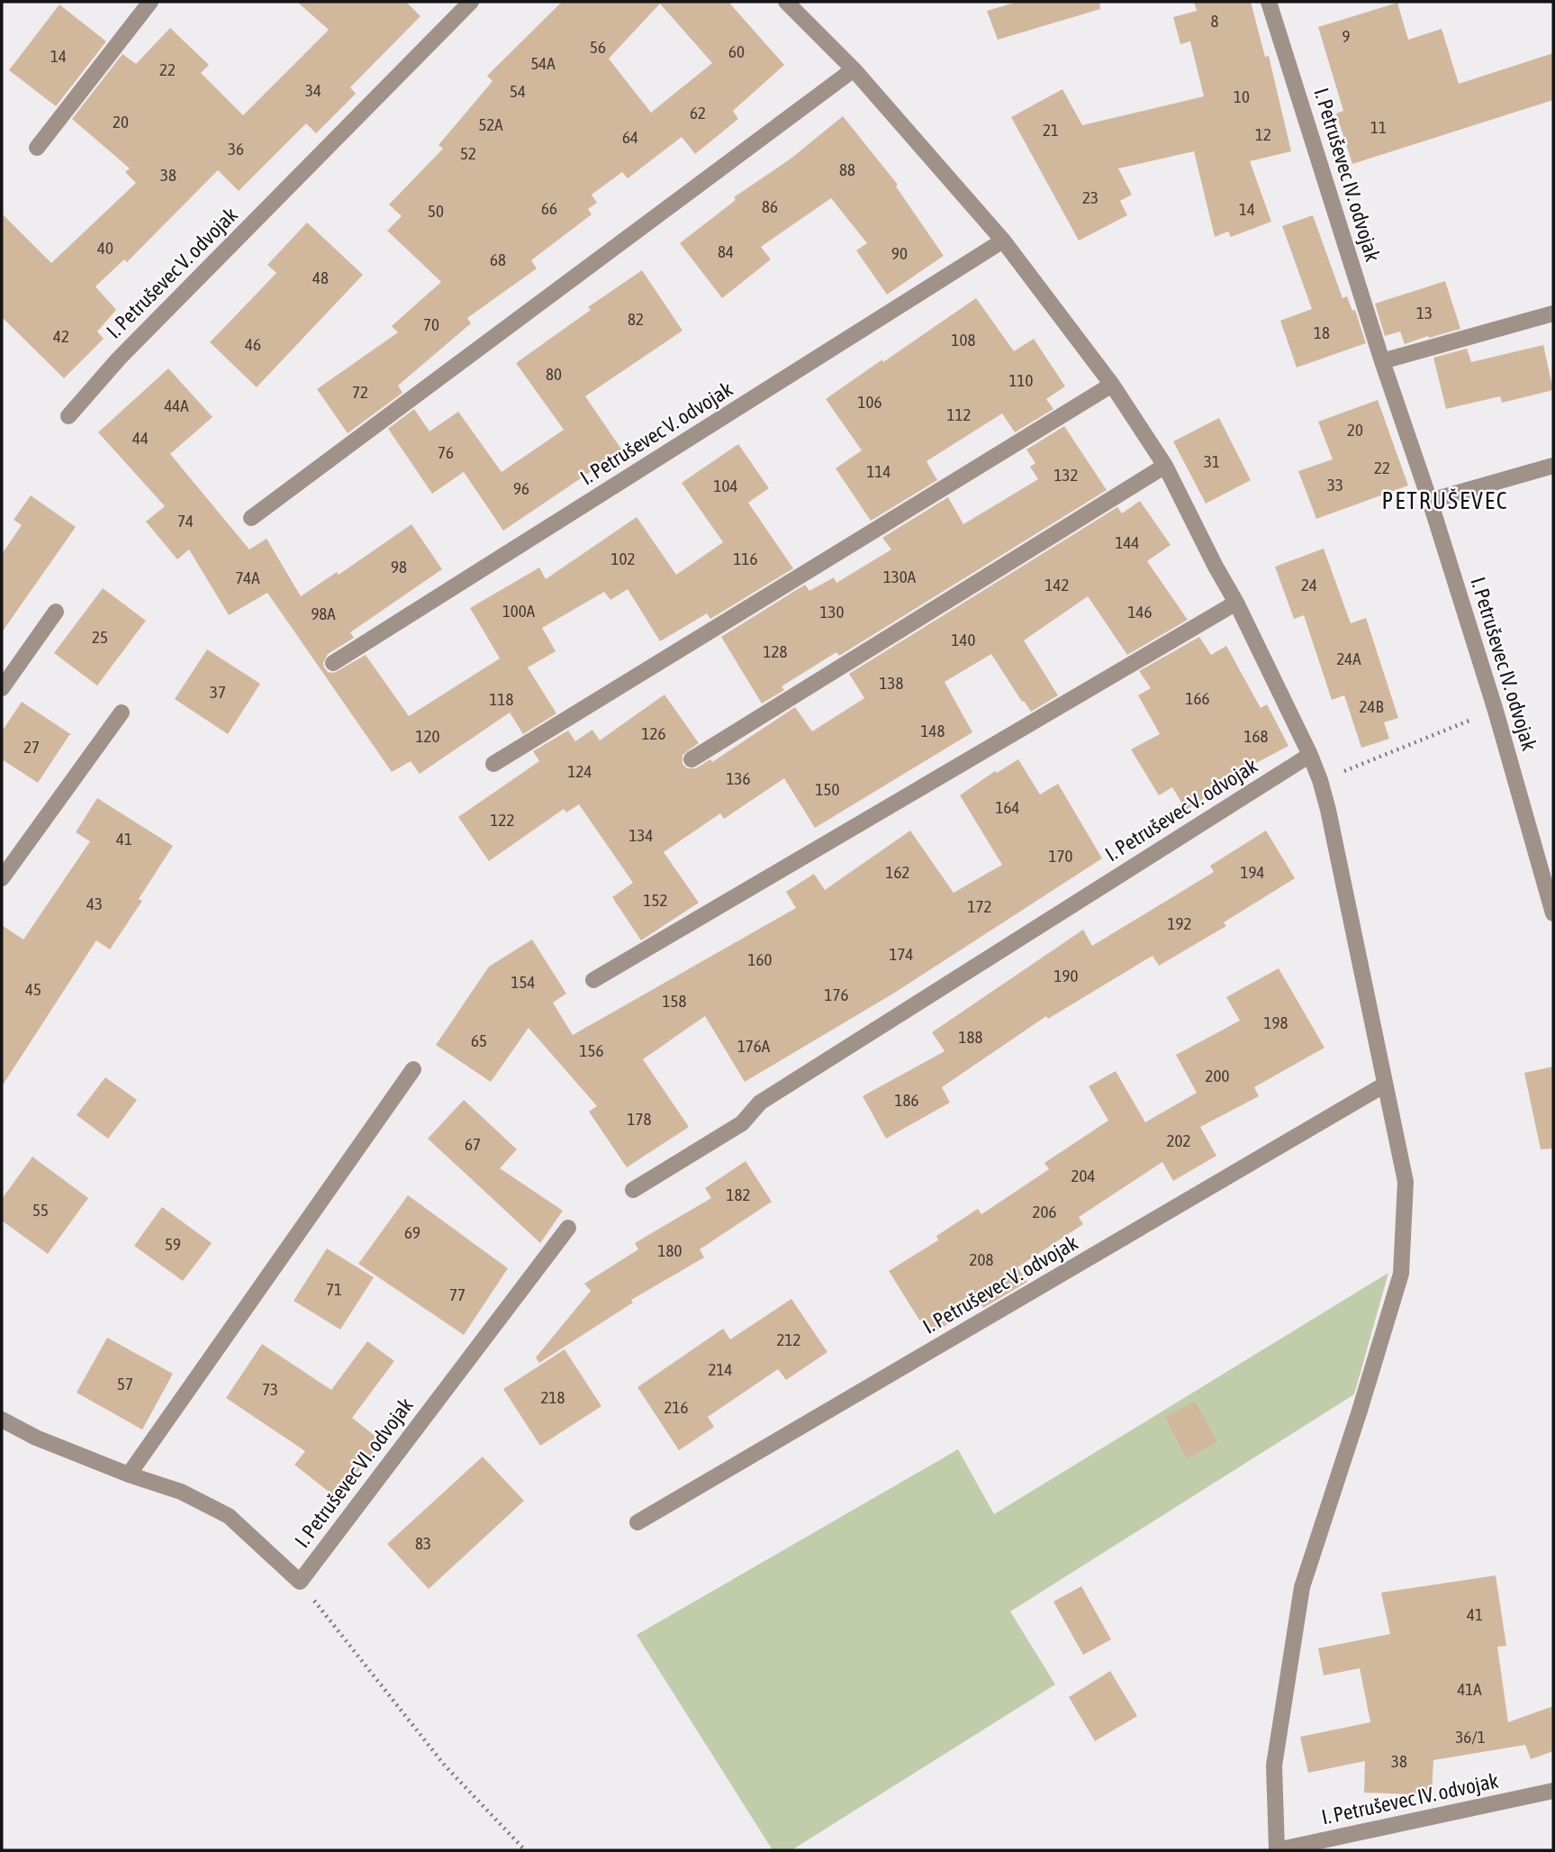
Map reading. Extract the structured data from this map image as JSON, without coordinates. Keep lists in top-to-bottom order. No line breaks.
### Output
{"streets":{"street":["I. Petruševec IV. odvojak","I. Petruševec V. odvojak","I. Petruševec VI. odvojak"]},"districts":["PETRUŠEVEC"],"house_numbers":["8","9","56","60","14","54A","22","34","54","10","62","20","52A","11","21","12","64","36","52","88","38","23","86","66","14","50","40","84","90","68","48","13","82","70","18","42","108","46","80","110","72","106","44A","112","20","44","76","31","22","114","132","33","104","96","74","144","102","116","98","130A","74A","142","24","100A","130","146","98A","25","140","128","24A","138","37","166","118","24B","148","126","120","168","27","124","136","150","164","122","134","41","170","162","194","152","43","172","192","174","160","190","154","45","176","158","198","188","65","176A","156","200","186","178","202","67","204","182","55","206","69","59","180","208","71","77","212","214","57","73","218","216","83","41","41A","36/1","38"]}
